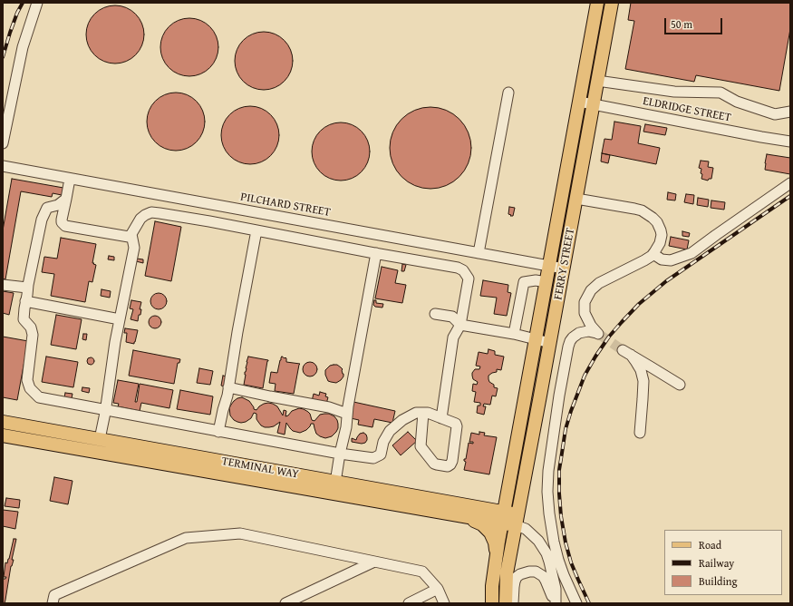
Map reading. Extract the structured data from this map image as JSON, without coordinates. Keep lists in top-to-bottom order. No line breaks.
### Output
{"streets":{"main road":["FERRY STREET","TERMINAL WAY"],"street":["ELDRIDGE STREET","PILCHARD STREET"]},"crossings":[["ELDRIDGE STREET","FERRY STREET"],["PILCHARD STREET","FERRY STREET"],["FERRY STREET","TERMINAL WAY"]],"legend":["Road","Railway","Building"],"scale_bar":"50 m"}
